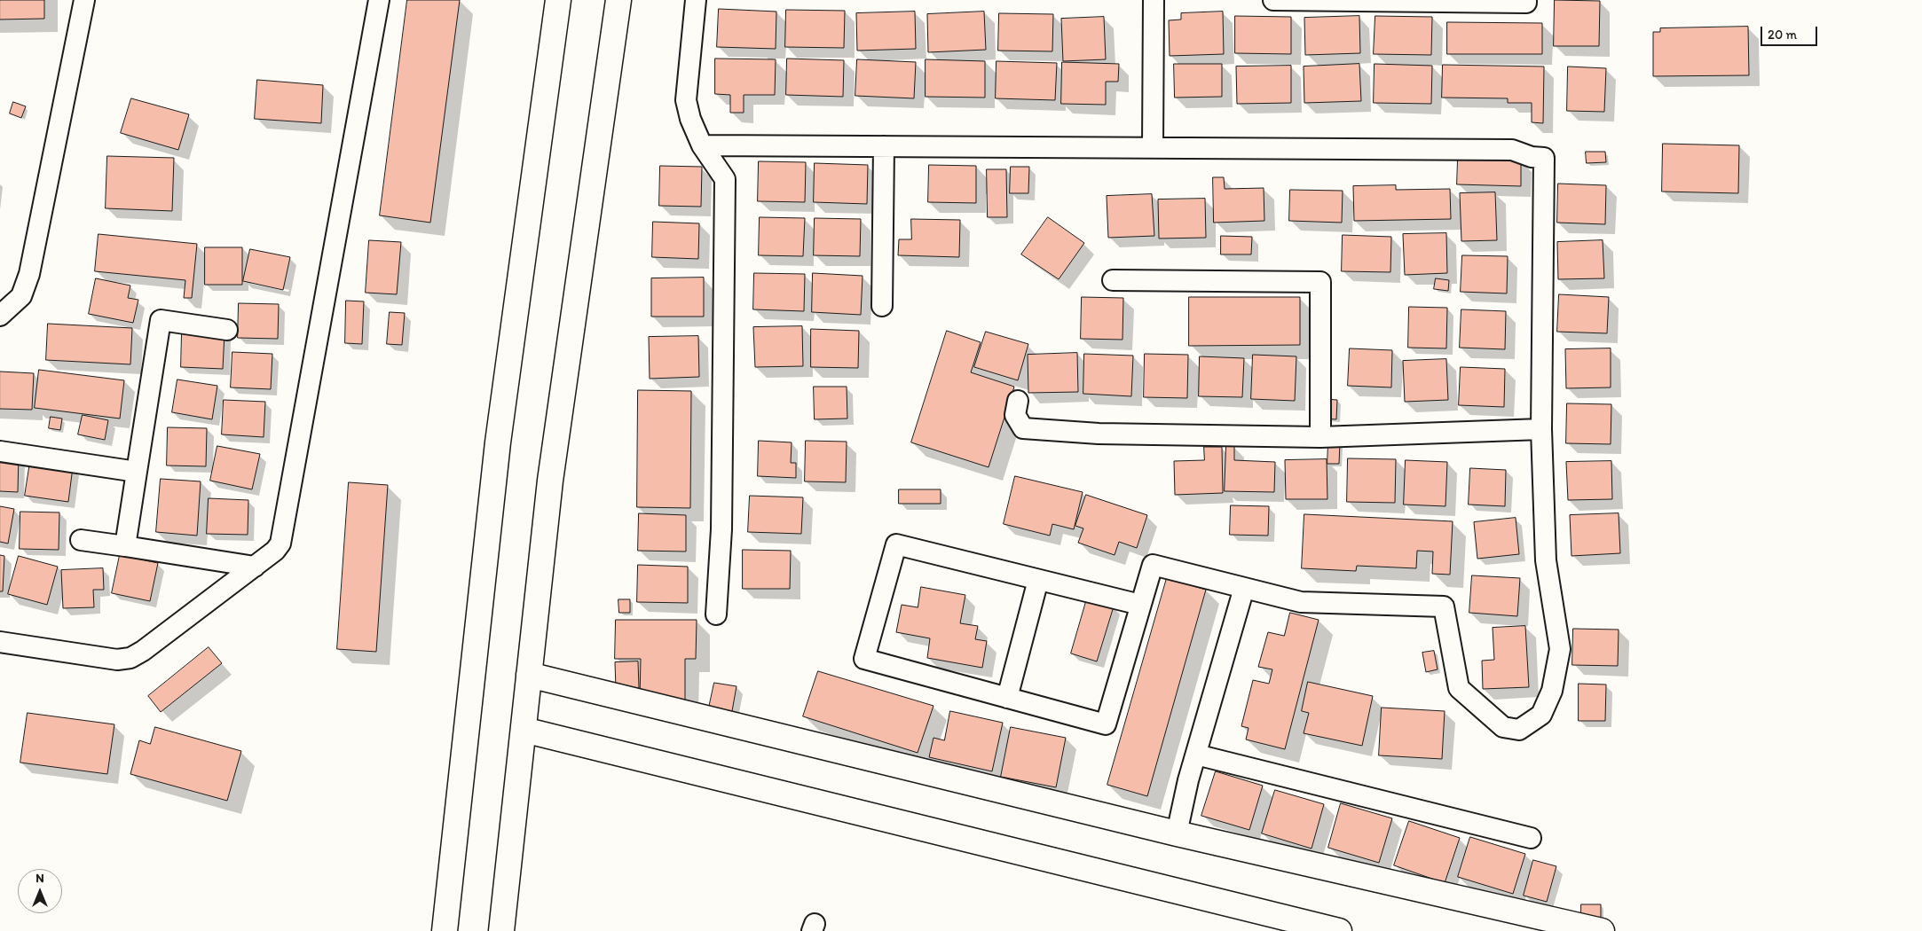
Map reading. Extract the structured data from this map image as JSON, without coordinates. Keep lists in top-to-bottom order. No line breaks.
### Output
{"scale_bar":"20 m","north":"top"}
